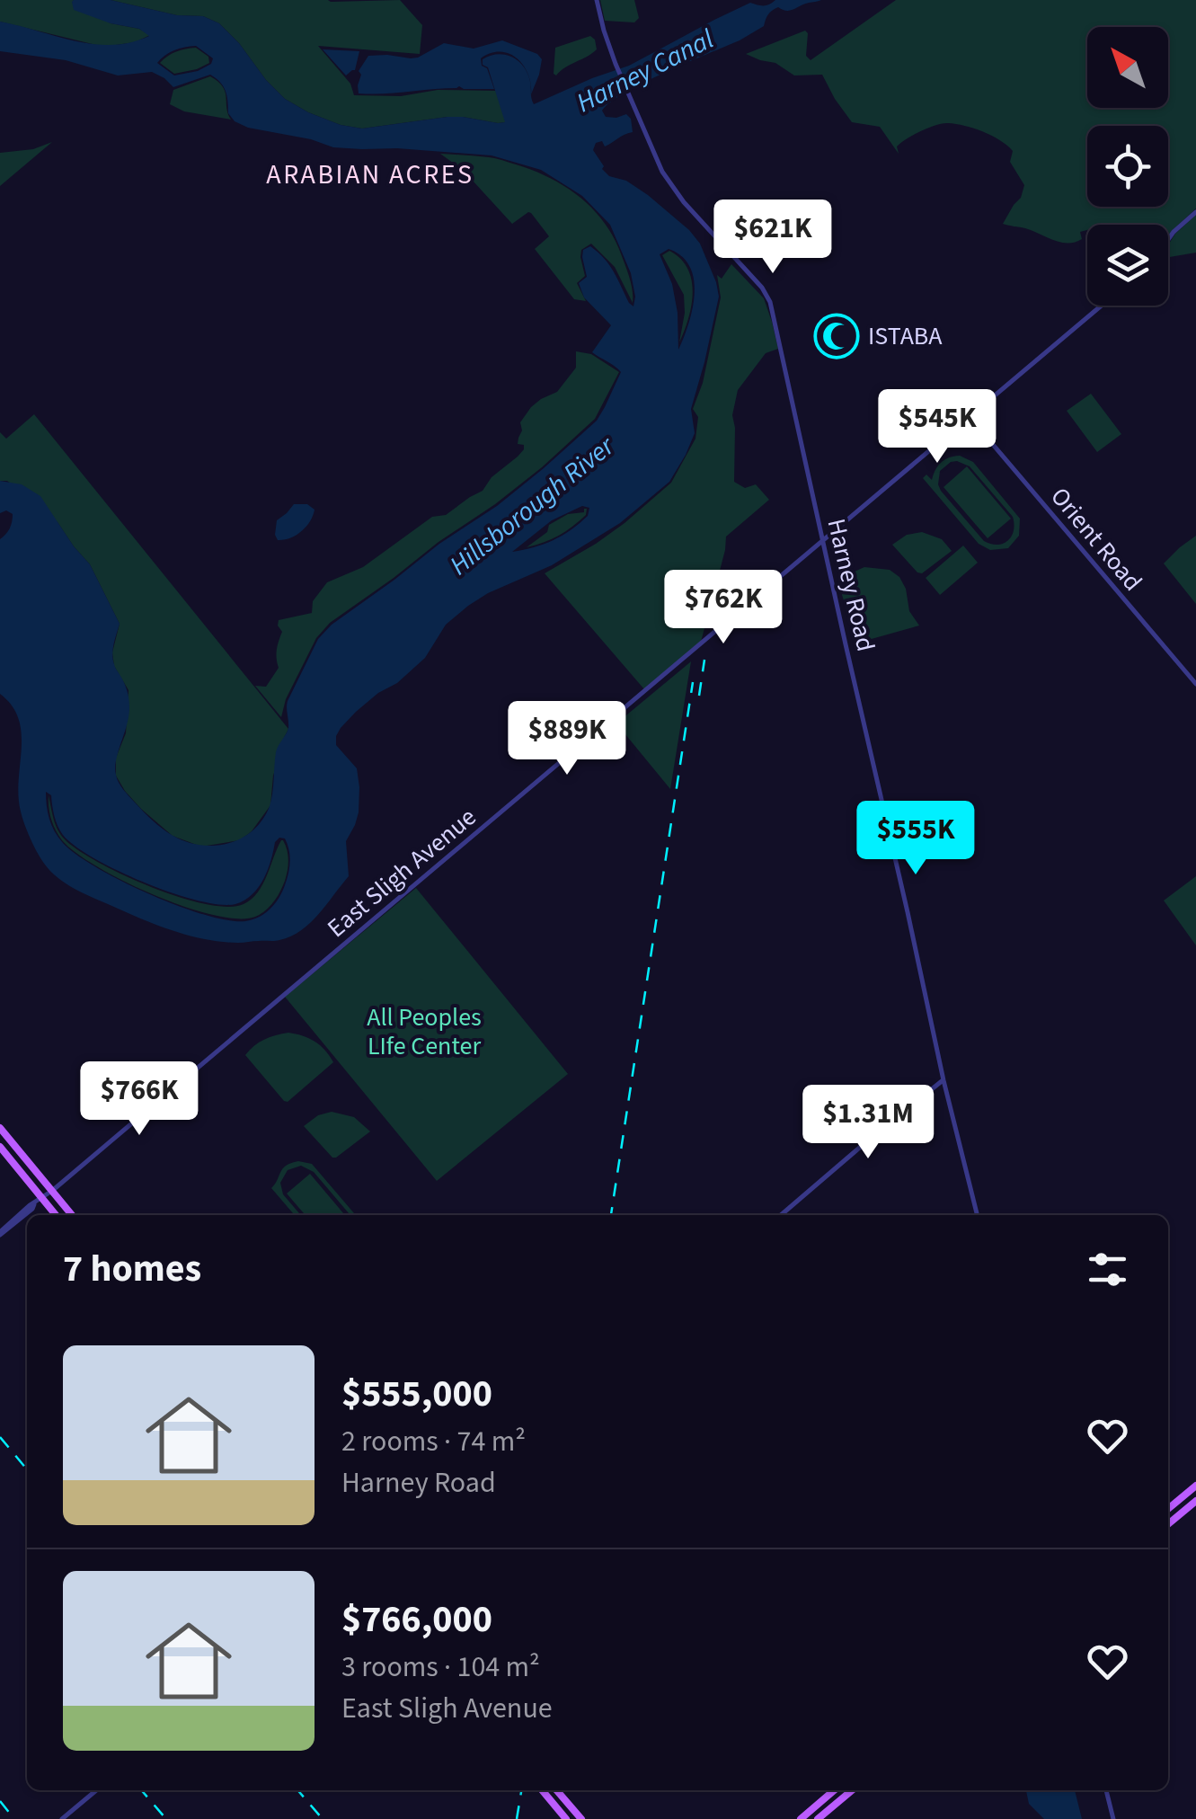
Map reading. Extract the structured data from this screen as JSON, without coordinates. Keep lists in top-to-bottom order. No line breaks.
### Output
{"streets":{"street":["Orient Road","Harney Road","East Sligh Avenue"]},"crossings":[["Orient Road","East Sligh Avenue"],["Harney Road","East Sligh Avenue"]],"districts":["ARABIAN ACRES"],"water":["Harney Canal","Hillsborough River"],"parks":["All Peoples LIfe Center"],"places":{"mosque":["ISTABA"]},"north":"top left","page":{"price":["$621K","$545K","$762K","$889K","$555K","$766K","$1.31M"],"heading":"7 homes","list":[{"name":"$555,000","note":"2 rooms · 74 m² · Harney Road"},{"name":"$766,000","note":"3 rooms · 104 m² · East Sligh Avenue"}]}}
